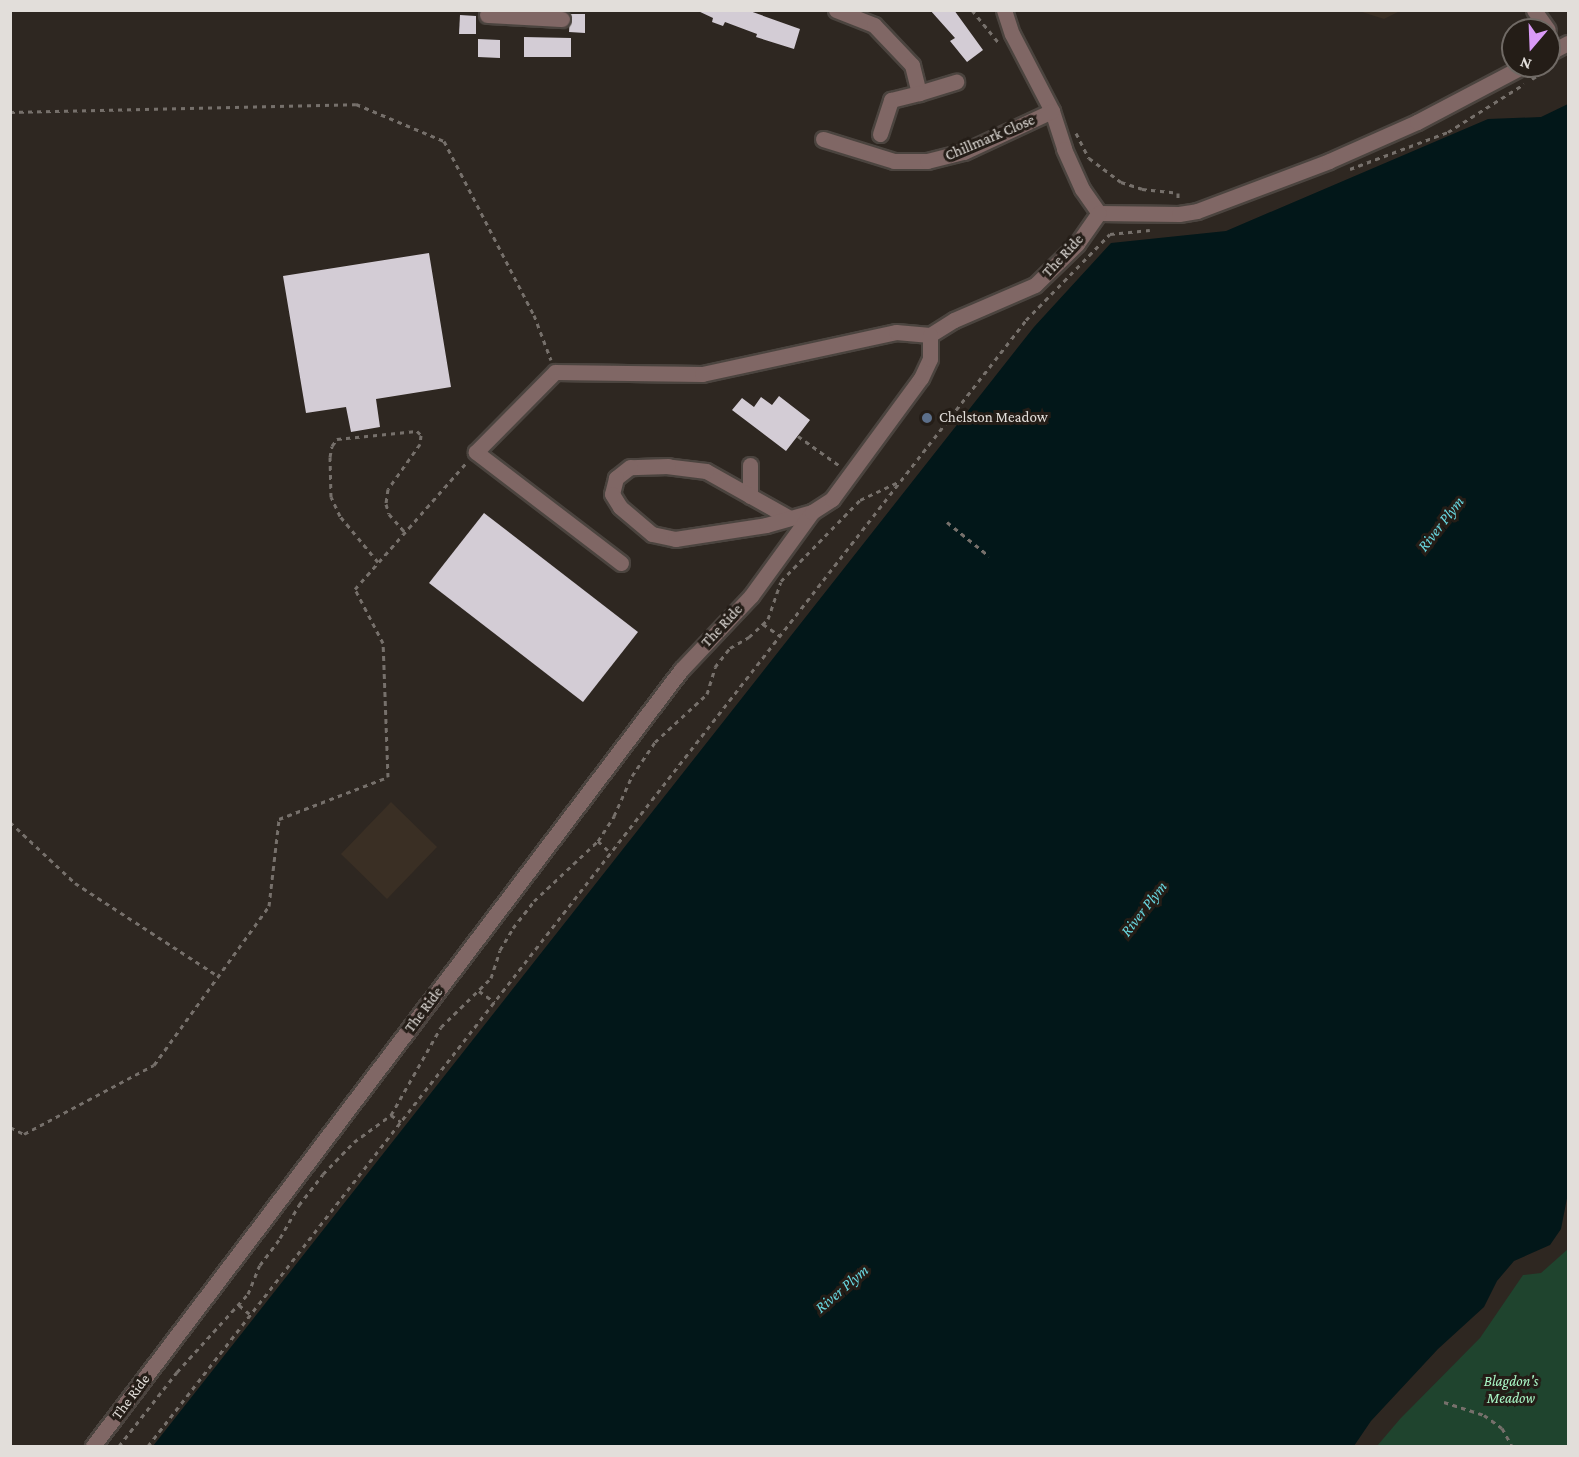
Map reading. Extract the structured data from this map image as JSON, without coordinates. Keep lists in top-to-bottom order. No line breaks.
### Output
{"streets":{"street":["Chillmark Close","The Ride"]},"water":["River Plym"],"parks":["Blagdon's Meadow"],"places":["Chelston Meadow"],"north":"bottom"}
